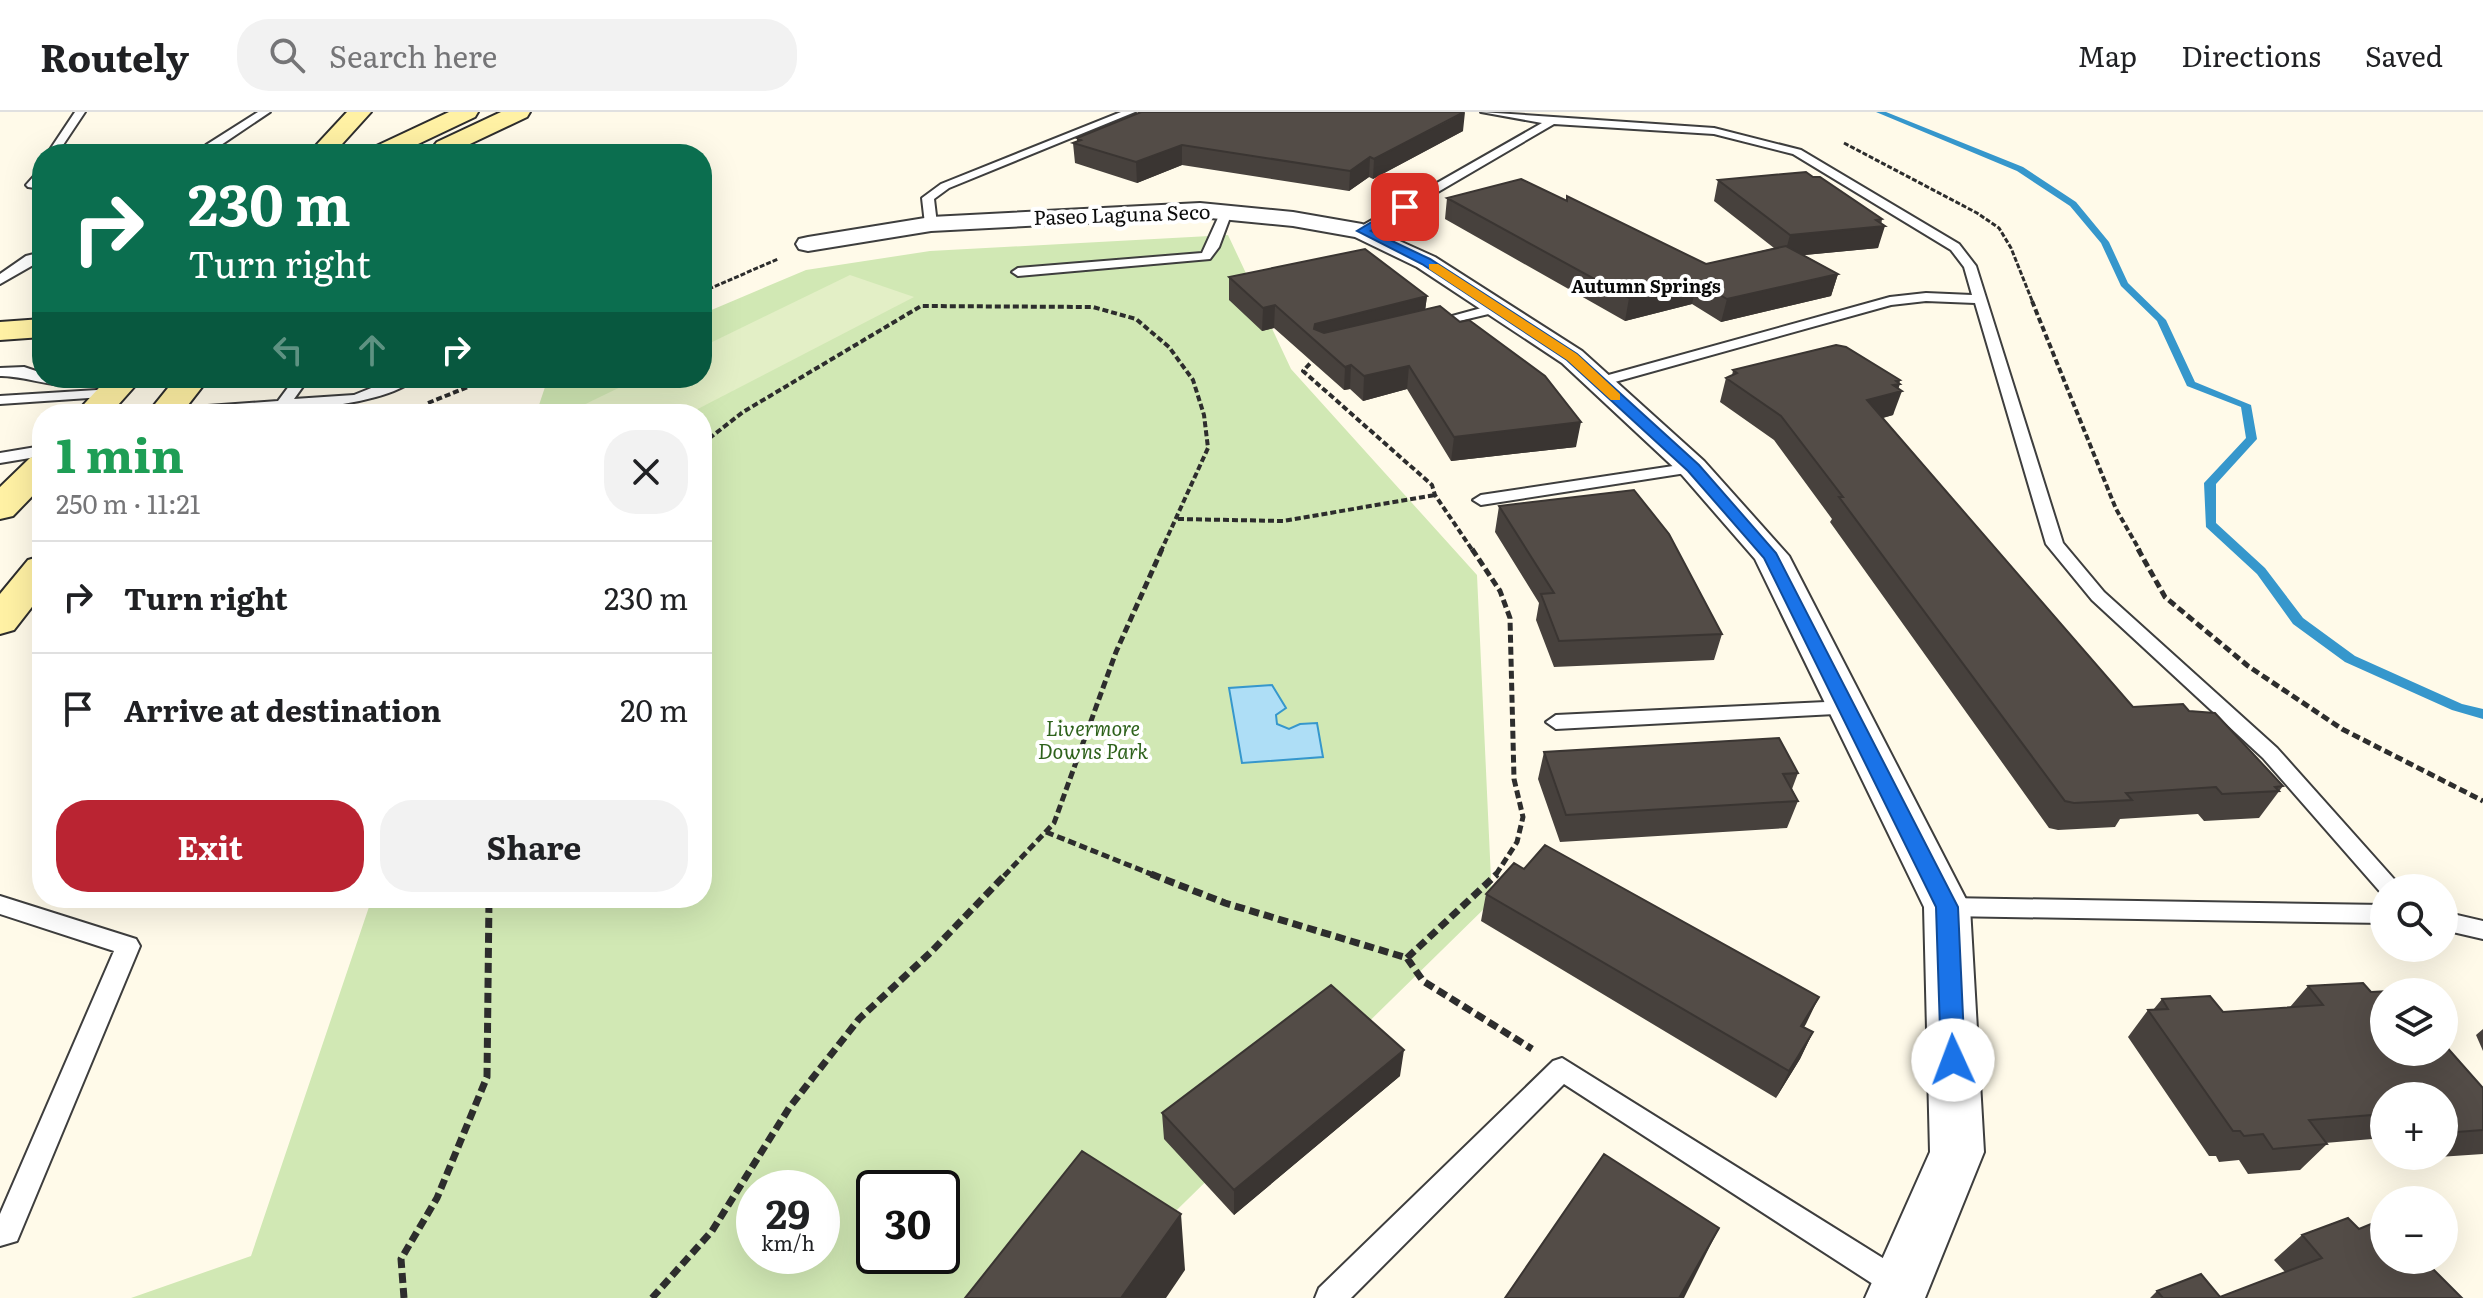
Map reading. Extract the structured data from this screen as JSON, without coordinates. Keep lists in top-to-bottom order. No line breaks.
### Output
{"streets":{"street":["Paseo Laguna Seco"]},"districts":["Autumn Springs"],"parks":["Livermore Downs Park"],"page":{"header":"Routely","search":"Search here","nav":["Map","Directions","Saved"],"turn":["230 m","Turn right"],"heading":["1 min","250 m · 11:21"],"list":[{"name":"Turn right","value":"230 m"},{"name":"Arrive at destination","value":"20 m"}],"buttons":["Exit","Share"],"map_buttons":["+","−"],"speed":"29 km/h","limit":"30"}}
